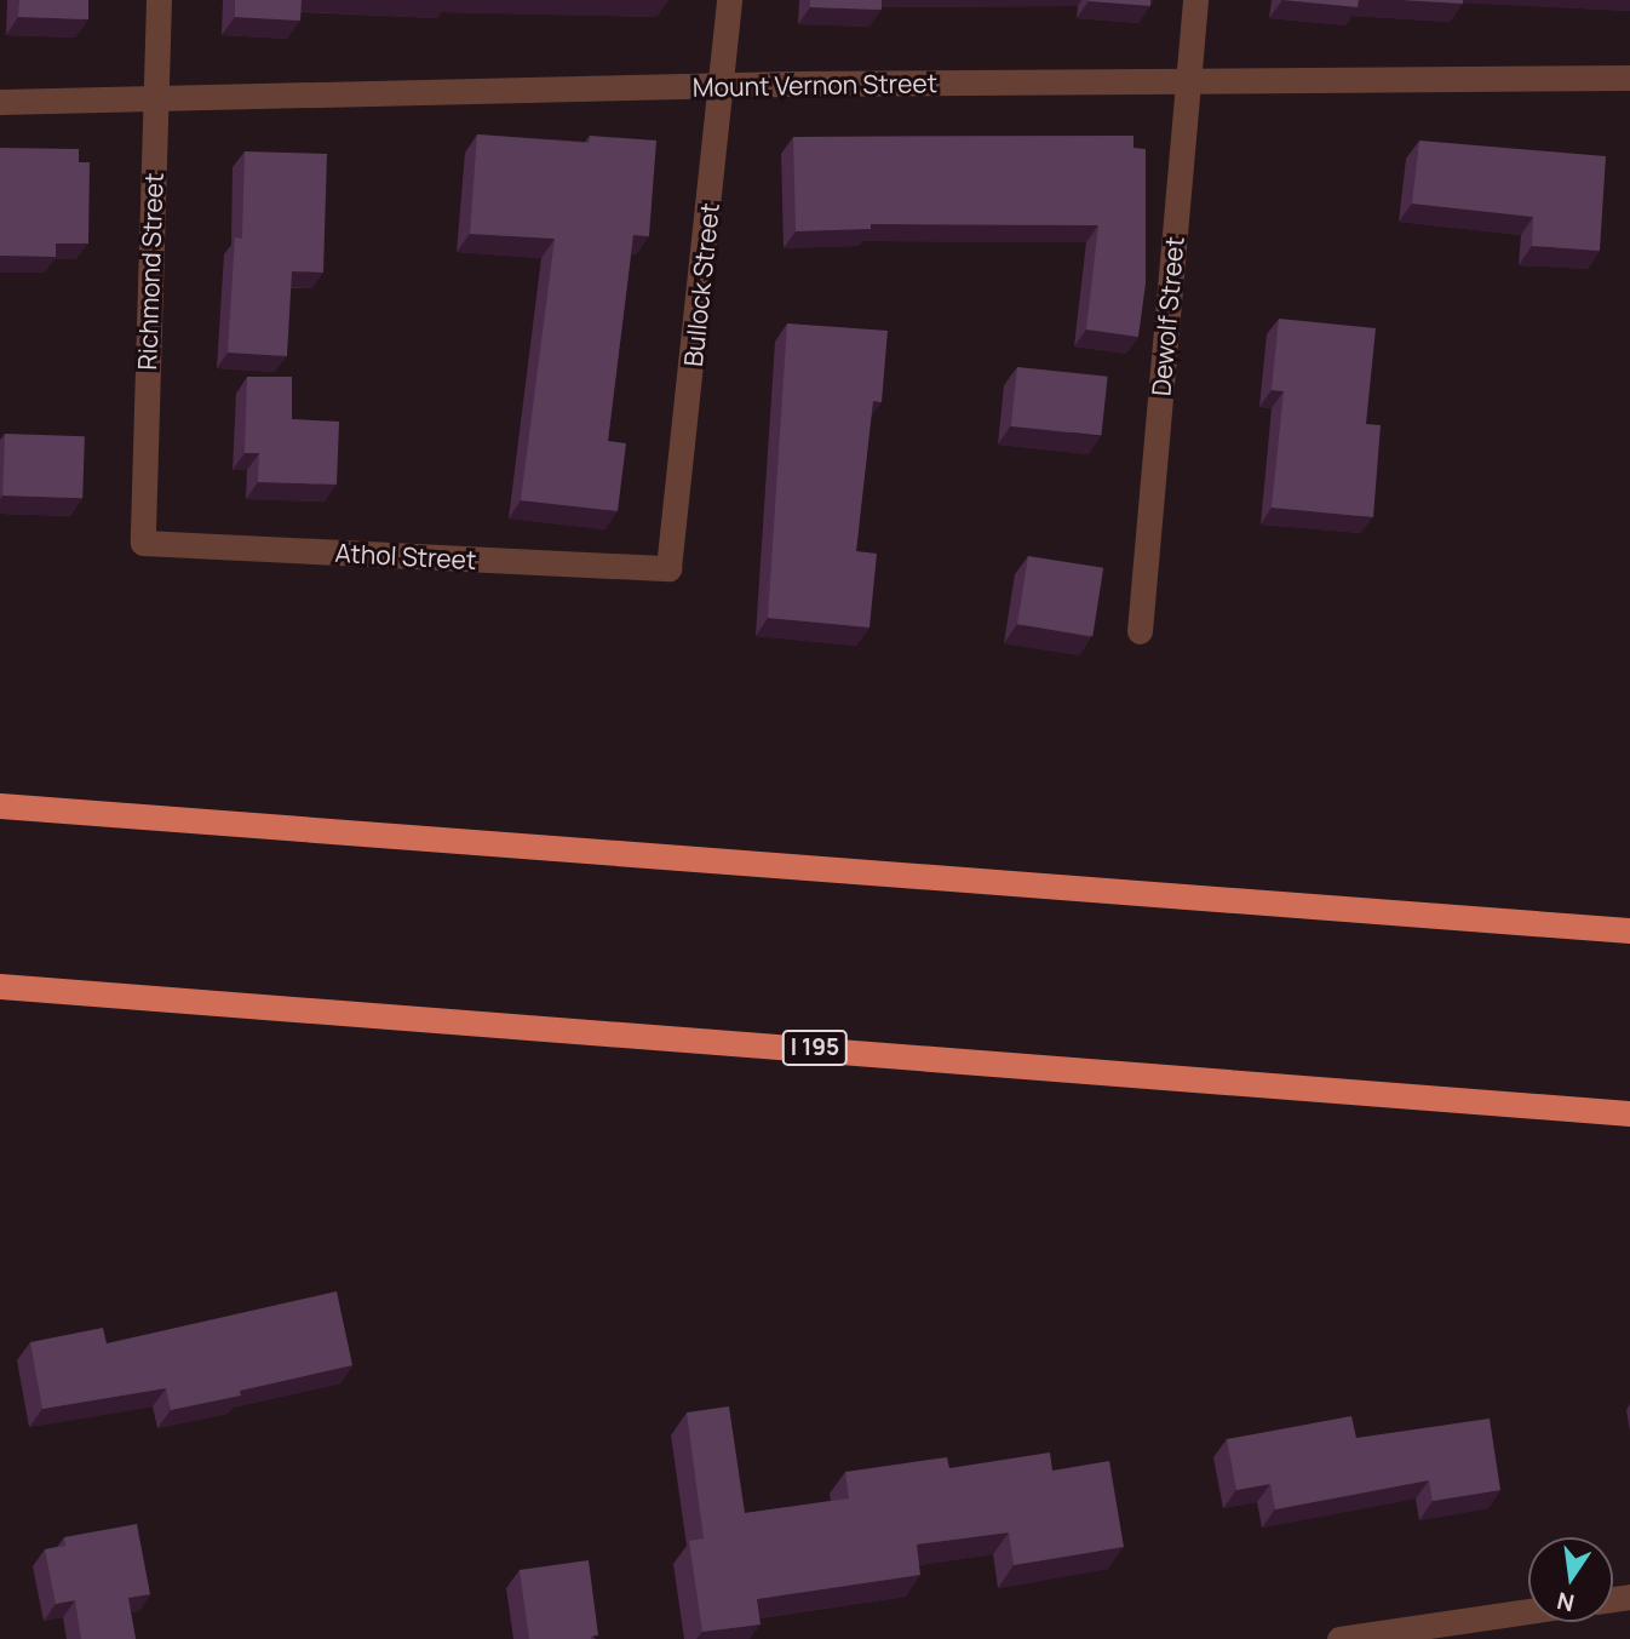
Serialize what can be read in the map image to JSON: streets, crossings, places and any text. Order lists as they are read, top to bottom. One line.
{"streets":{"highway":["I 195"],"street":["Mount Vernon Street","Richmond Street","Bullock Street","Dewolf Street","Athol Street"]},"crossings":[["Mount Vernon Street","Richmond Street"],["Mount Vernon Street","Bullock Street"],["Mount Vernon Street","Dewolf Street"],["Richmond Street","Athol Street"],["Bullock Street","Athol Street"]],"north":"bottom"}
